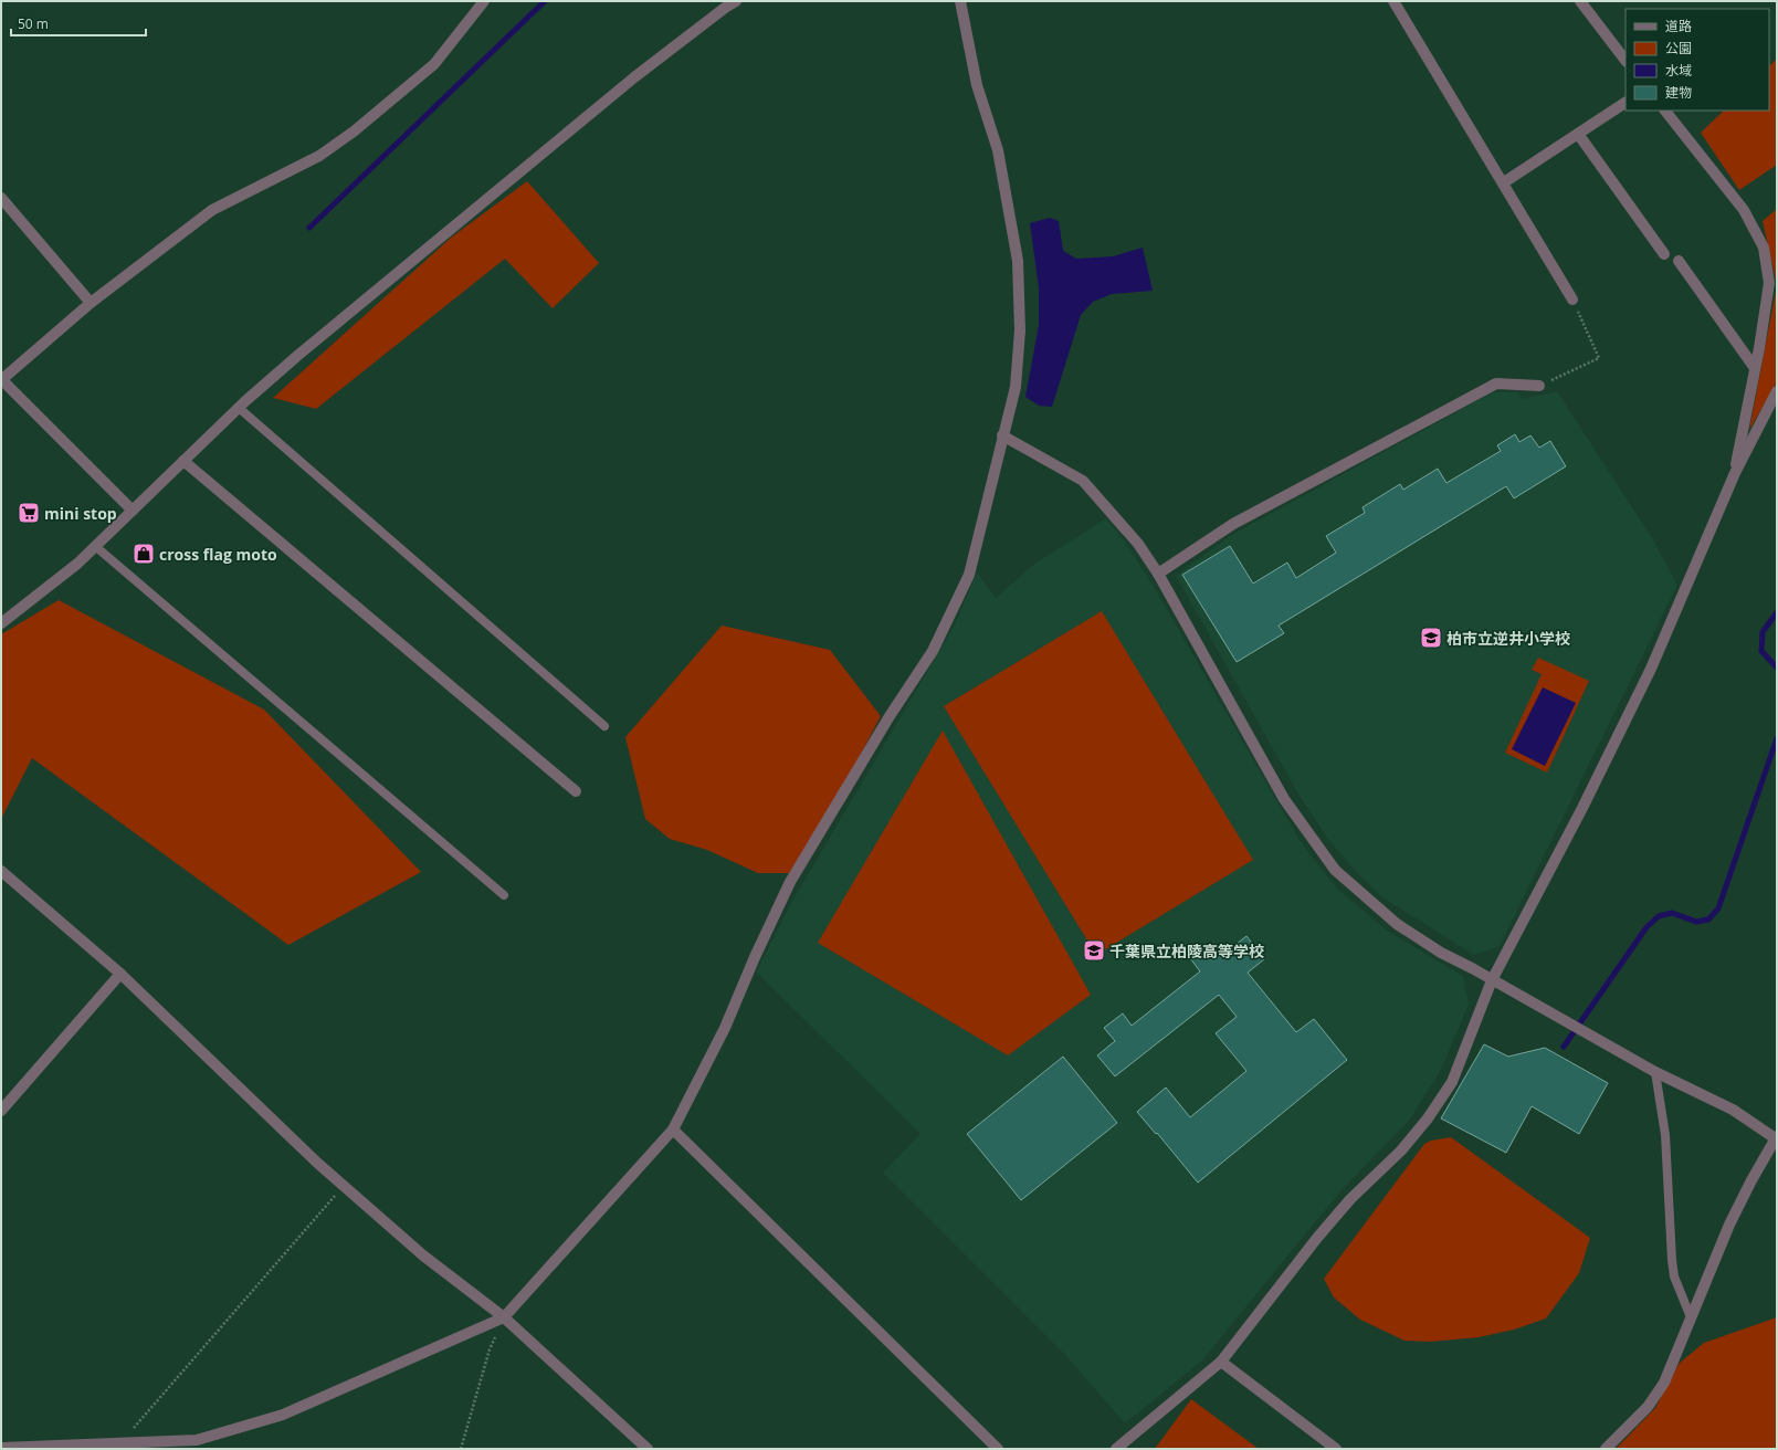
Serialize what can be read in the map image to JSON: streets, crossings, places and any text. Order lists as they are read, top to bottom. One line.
{"places":{"supermarket":["mini stop"],"shop":["cross flag moto"],"school or university":["柏市立逆井小学校","千葉県立柏陵高等学校"]},"legend":["道路","公園","水域","建物"],"scale_bar":"50 m"}
